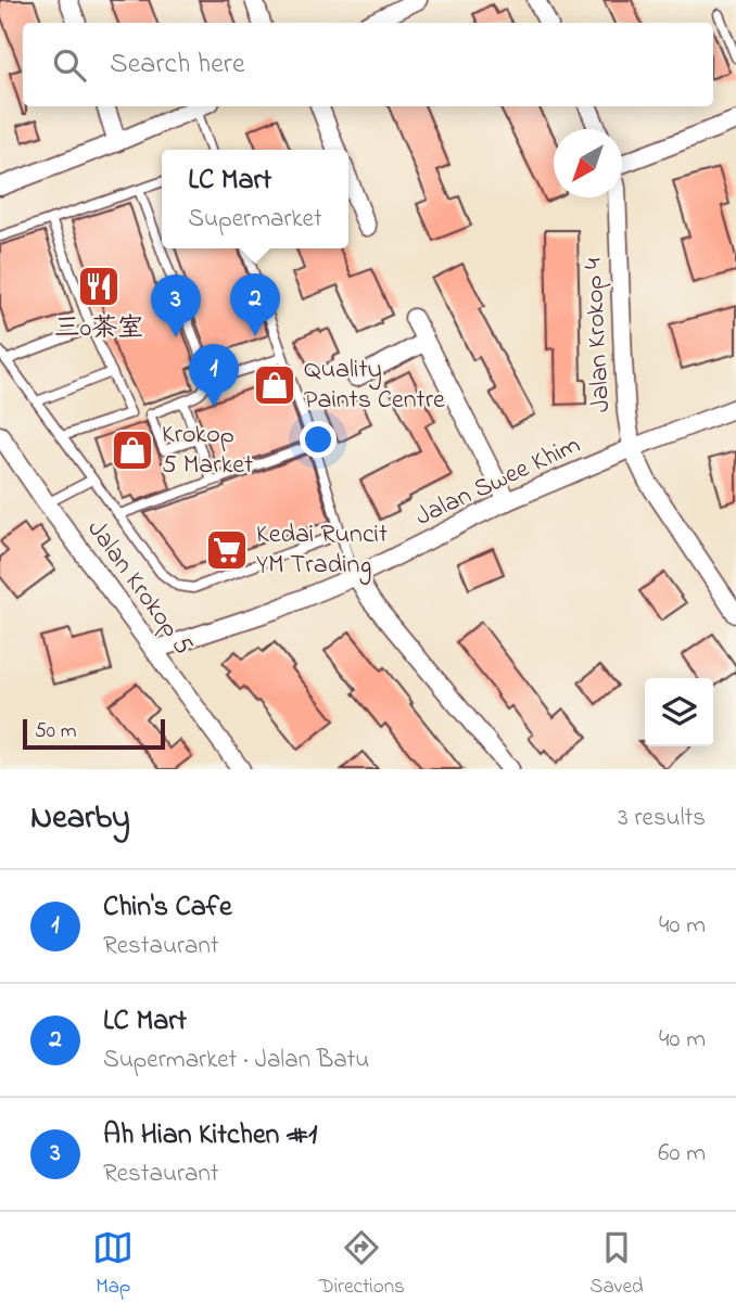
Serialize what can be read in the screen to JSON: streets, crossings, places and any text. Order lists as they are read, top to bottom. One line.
{"streets":{"street":["Jalan Krokop 4","Jalan Swee Khim","Jalan Krokop 5"]},"crossings":[["Jalan Krokop 4","Jalan Swee Khim"],["Jalan Swee Khim","Jalan Krokop 5"]],"places":{"restaurant":["三0茶室"],"shop":["Quality Paints Centre","Krokop 5 Market"],"supermarket":["Kedai Runcit YM Trading"]},"scale_bar":"50 m","north":"bottom left","page":{"search":"Search here","popup":["LC Mart","Supermarket"],"pins":["2","3","1"],"scale":"50 m","heading":["Nearby","3 results"],"list":[{"mark":"1","name":"Chin's Cafe","note":"Restaurant","value":"40 m"},{"mark":"2","name":"LC Mart","note":"Supermarket · Jalan Batu","value":"40 m"},{"mark":"3","name":"Ah Hian Kitchen #1","note":"Restaurant","value":"60 m"}],"nav":["Map","Directions","Saved"]}}
